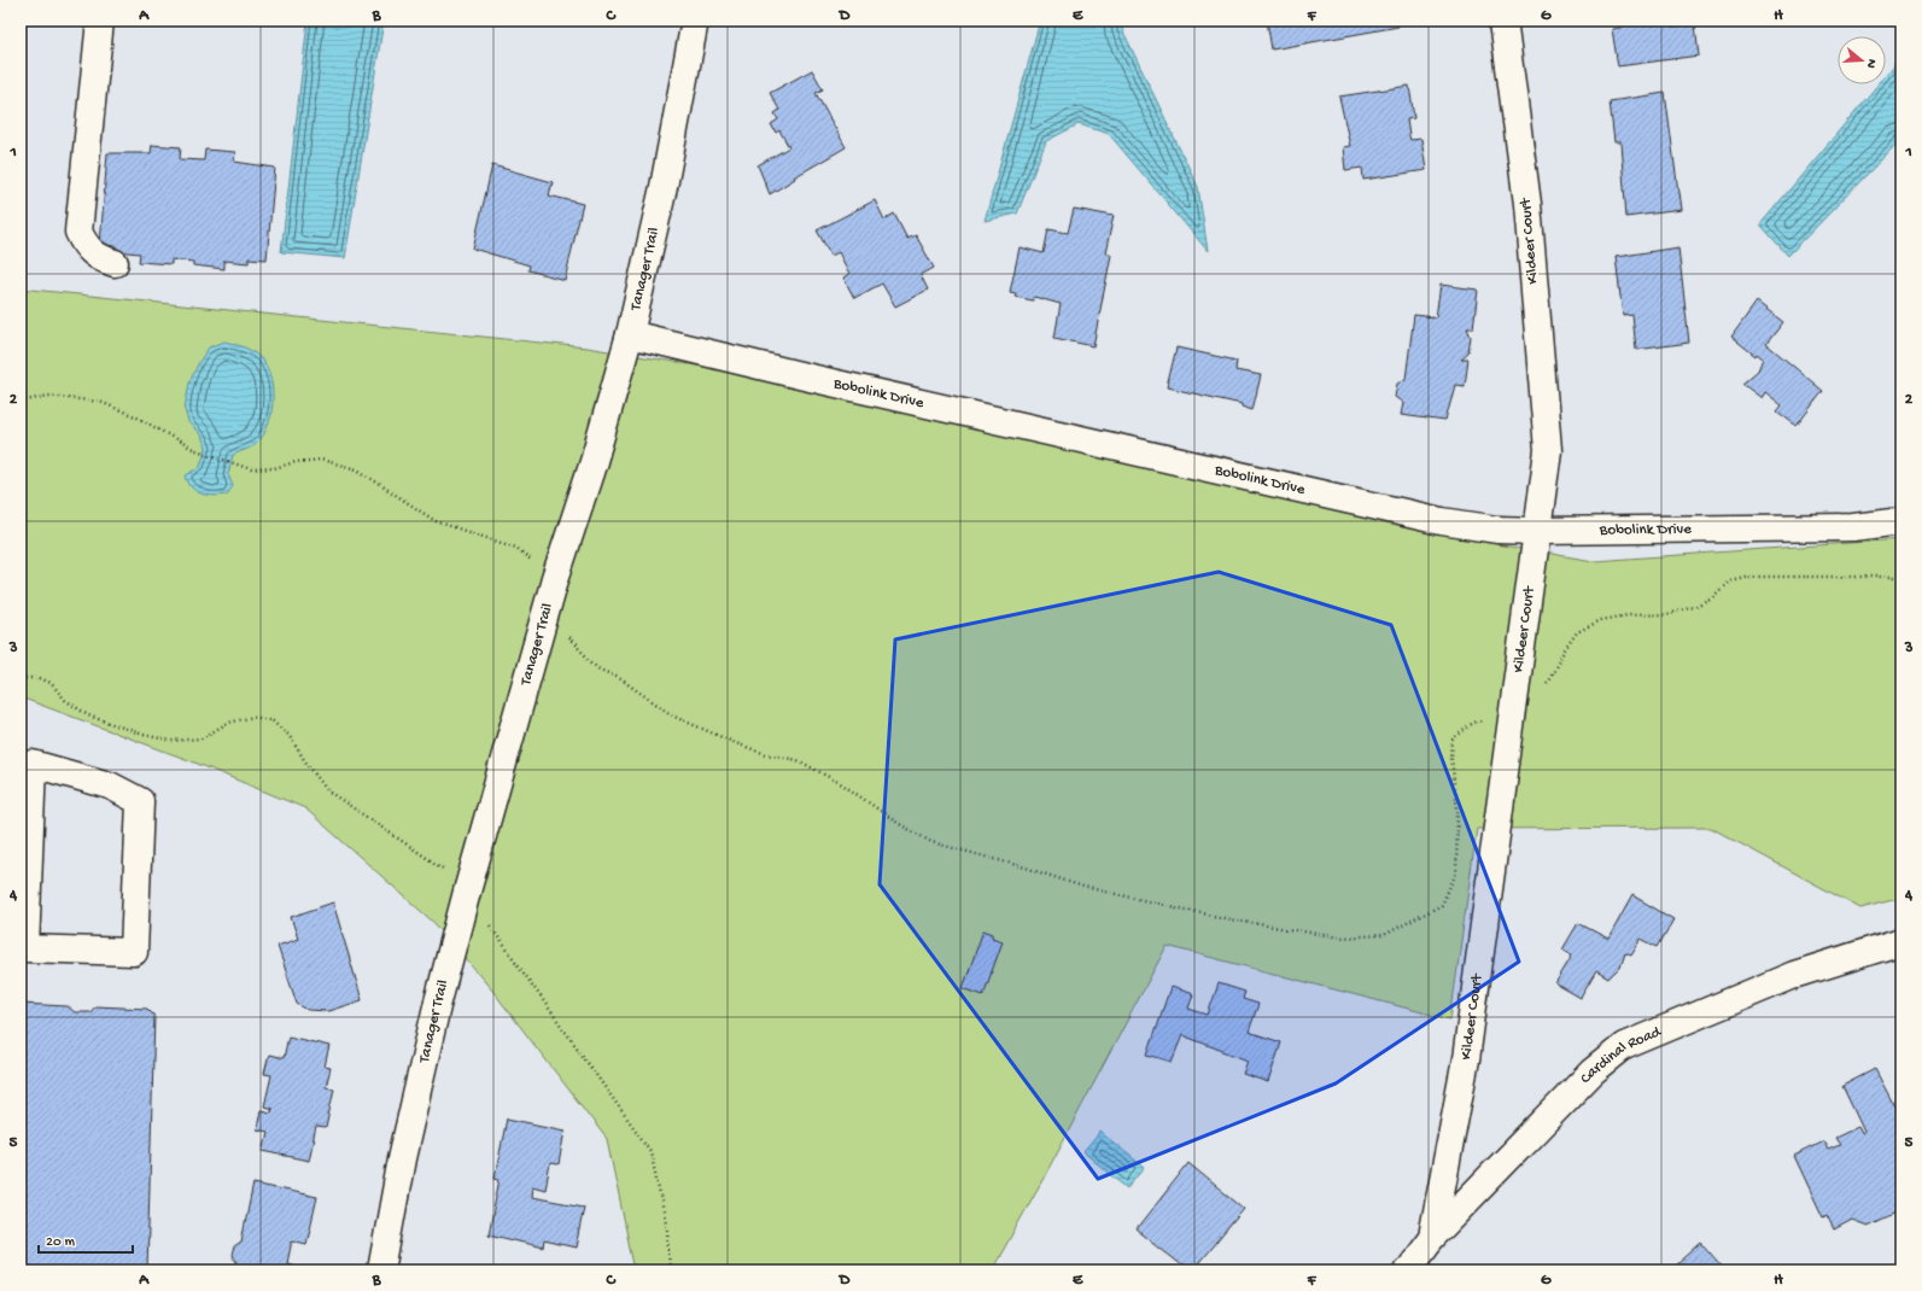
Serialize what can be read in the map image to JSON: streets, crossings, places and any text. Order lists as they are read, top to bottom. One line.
{"streets":{"street":["Kildeer Court","Tanager Trail","Bobolink Drive","Cardinal Road"]},"crossings":[["Kildeer Court","Bobolink Drive"],["Kildeer Court","Cardinal Road"],["Tanager Trail","Bobolink Drive"]],"scale_bar":"20 m","north":"right","grid":{"columns":["A","B","C","D","E","F","G","H"],"rows":["1","2","3","4","5"]}}
